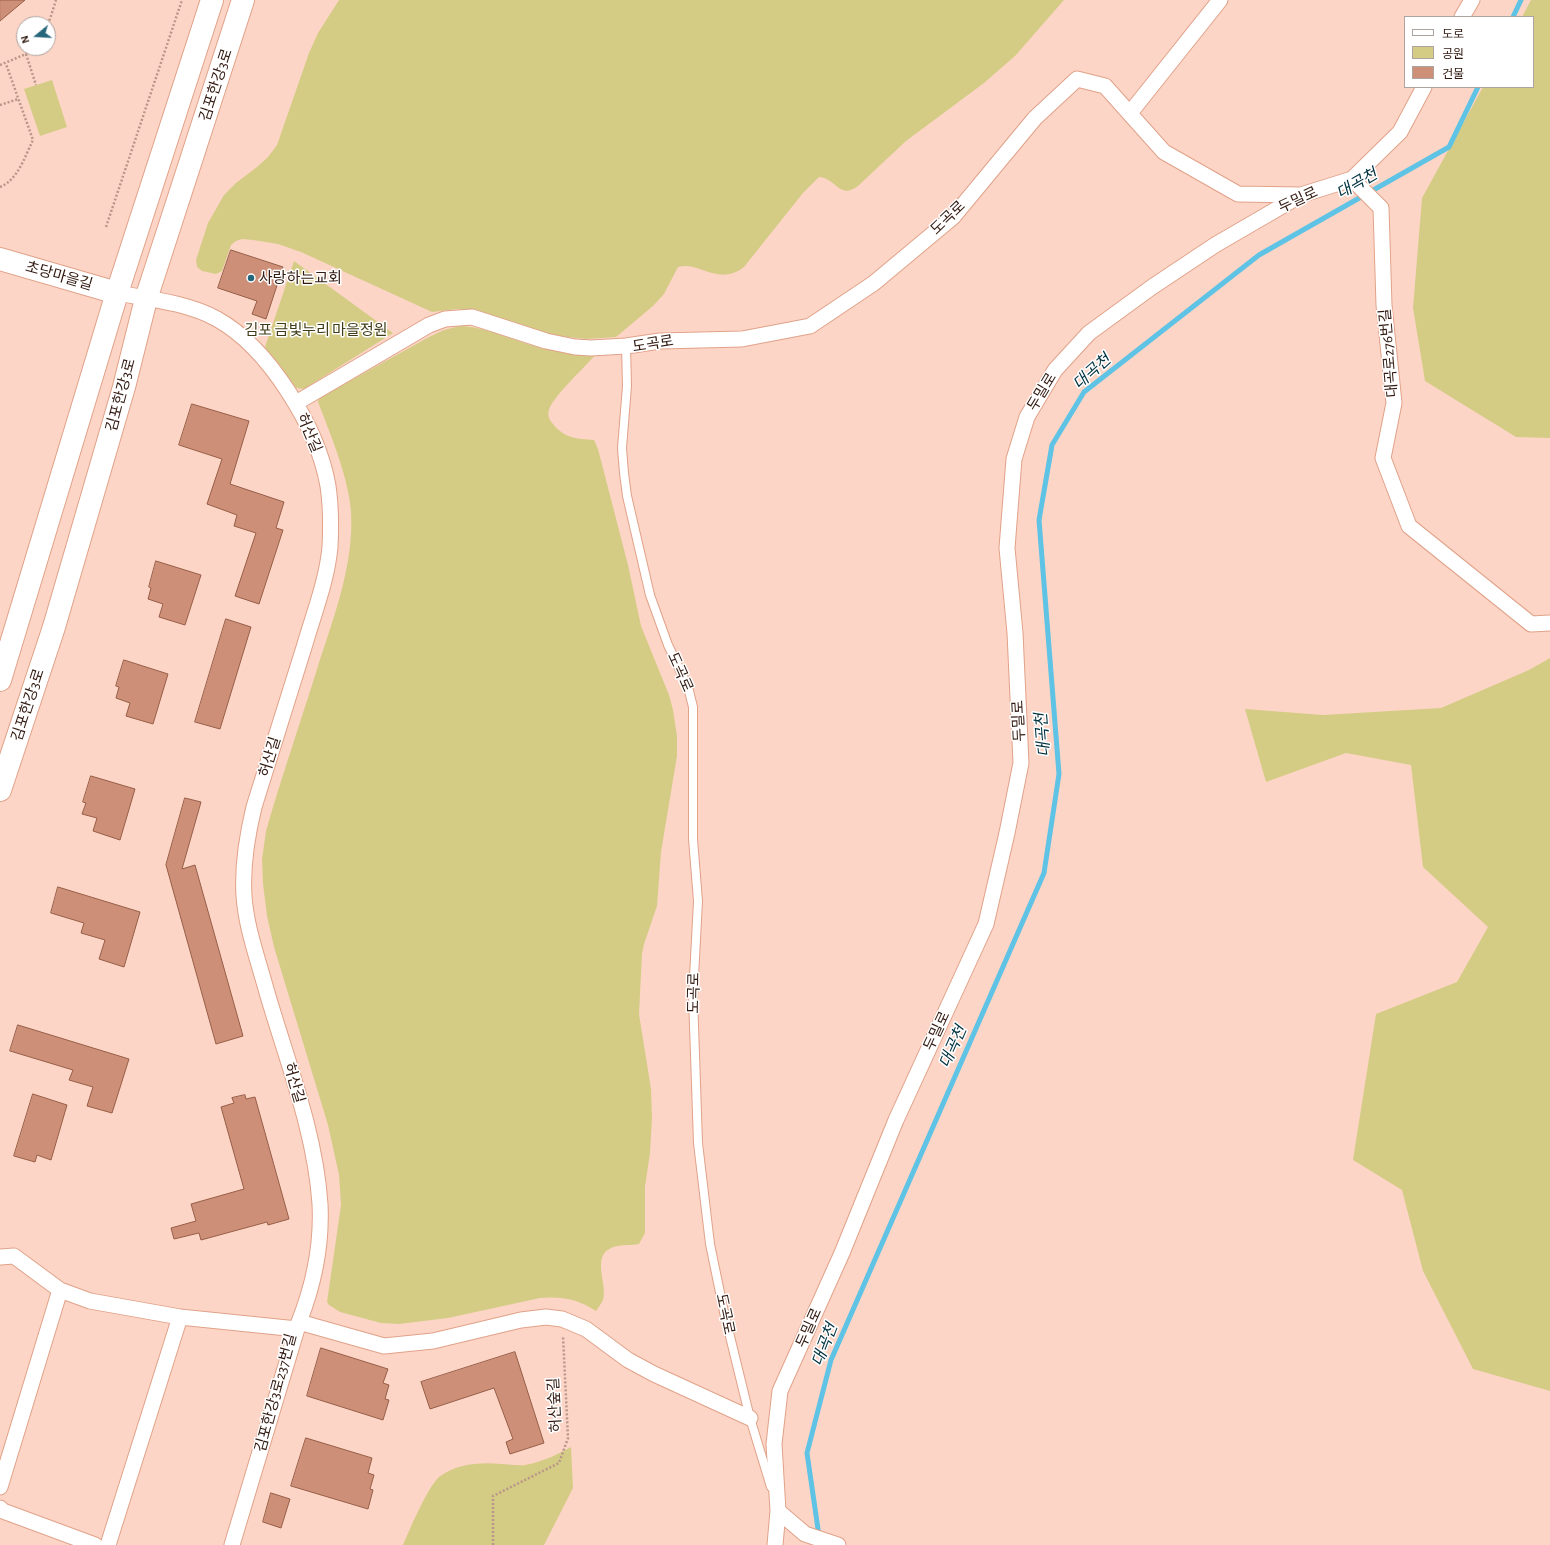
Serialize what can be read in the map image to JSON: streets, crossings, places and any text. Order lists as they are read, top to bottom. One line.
{"streets":{"street":["김포한강3로","두밀로","도곡로","초당마을길","대곡로276번길","허산길","김포한강3로237번길"],"path":["허산숲길"]},"crossings":[["김포한강3로","초당마을길"],["김포한강3로","허산길"],["두밀로","도곡로"],["두밀로","대곡로276번길"],["초당마을길","허산길"],["허산길","김포한강3로237번길"]],"water":["대곡천"],"parks":["김포 금빛누리 마을정원"],"places":["사랑하는교회"],"legend":["도로","공원","건물"],"north":"left"}
